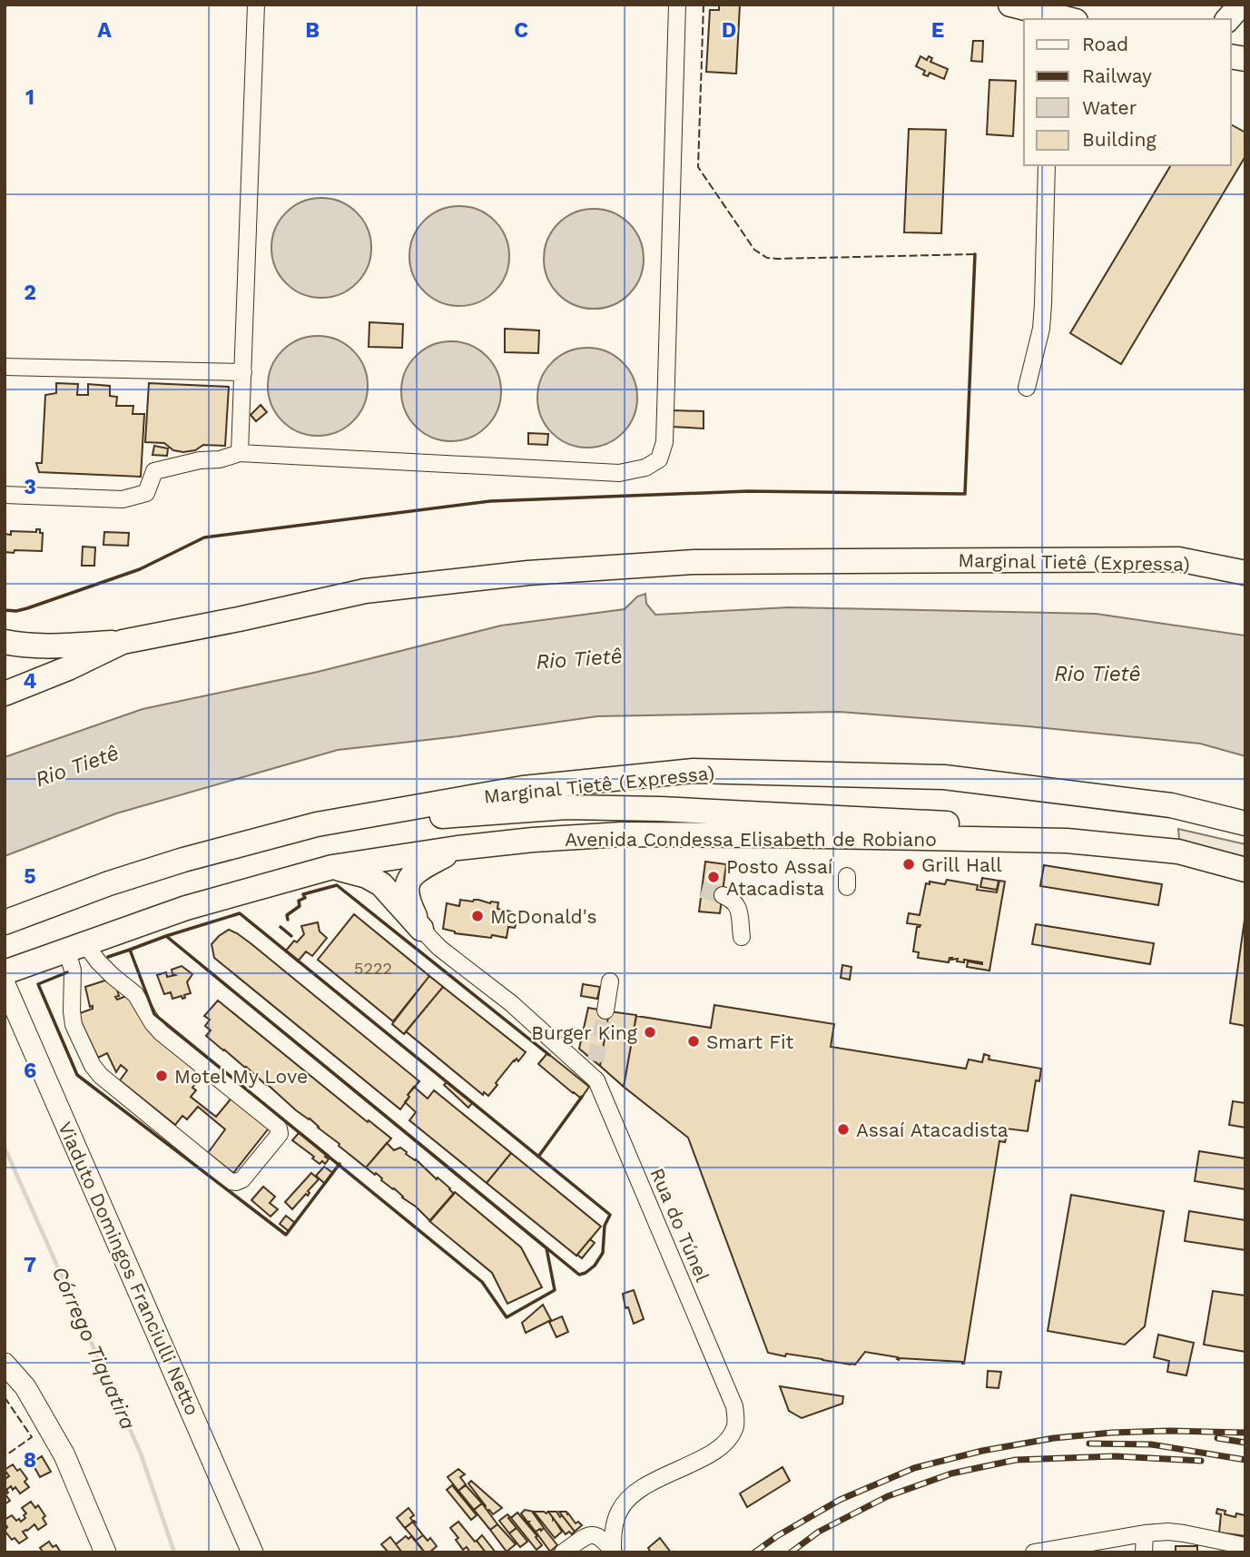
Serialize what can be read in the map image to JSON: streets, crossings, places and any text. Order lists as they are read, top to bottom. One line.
{"streets":{"highway":["Marginal Tietê (Expressa)","Avenida Condessa Elisabeth de Robiano"],"main road":["Viaduto Domingos Franciulli Netto"],"street":["Rua do Túnel"]},"water":["Rio Tietê","Córrego Tiquatira"],"places":["Grill Hall","Posto Assaí Atacadista","McDonald's","Burger King","Smart Fit","Motel My Love","Assaí Atacadista"],"house_numbers":["5222"],"legend":["Road","Railway","Water","Building"],"grid":{"columns":["A","B","C","D","E"],"rows":["1","2","3","4","5","6","7","8"]}}
